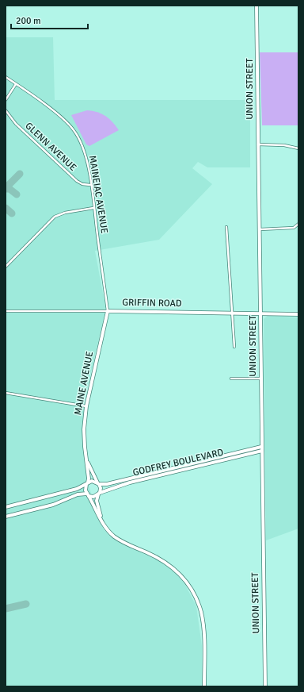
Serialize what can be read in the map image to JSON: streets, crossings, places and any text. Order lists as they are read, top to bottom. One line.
{"streets":{"street":["UNION STREET","GLENN AVENUE","MAINEIAC AVENUE","GRIFFIN ROAD","MAINE AVENUE","GODFREY BOULEVARD"]},"crossings":[["UNION STREET","GRIFFIN ROAD"],["UNION STREET","GODFREY BOULEVARD"],["GLENN AVENUE","MAINEIAC AVENUE"],["MAINEIAC AVENUE","GRIFFIN ROAD"],["MAINEIAC AVENUE","MAINE AVENUE"],["GRIFFIN ROAD","MAINE AVENUE"],["MAINE AVENUE","GODFREY BOULEVARD"]],"scale_bar":"200 m"}
